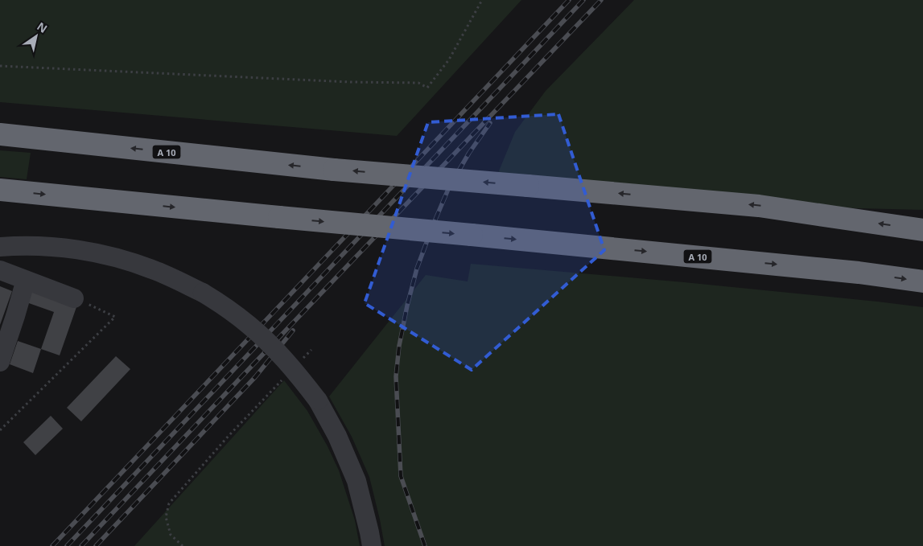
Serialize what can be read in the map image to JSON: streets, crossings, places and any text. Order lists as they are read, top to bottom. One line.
{"streets":{"highway":["A 10"]},"north":"top right"}
